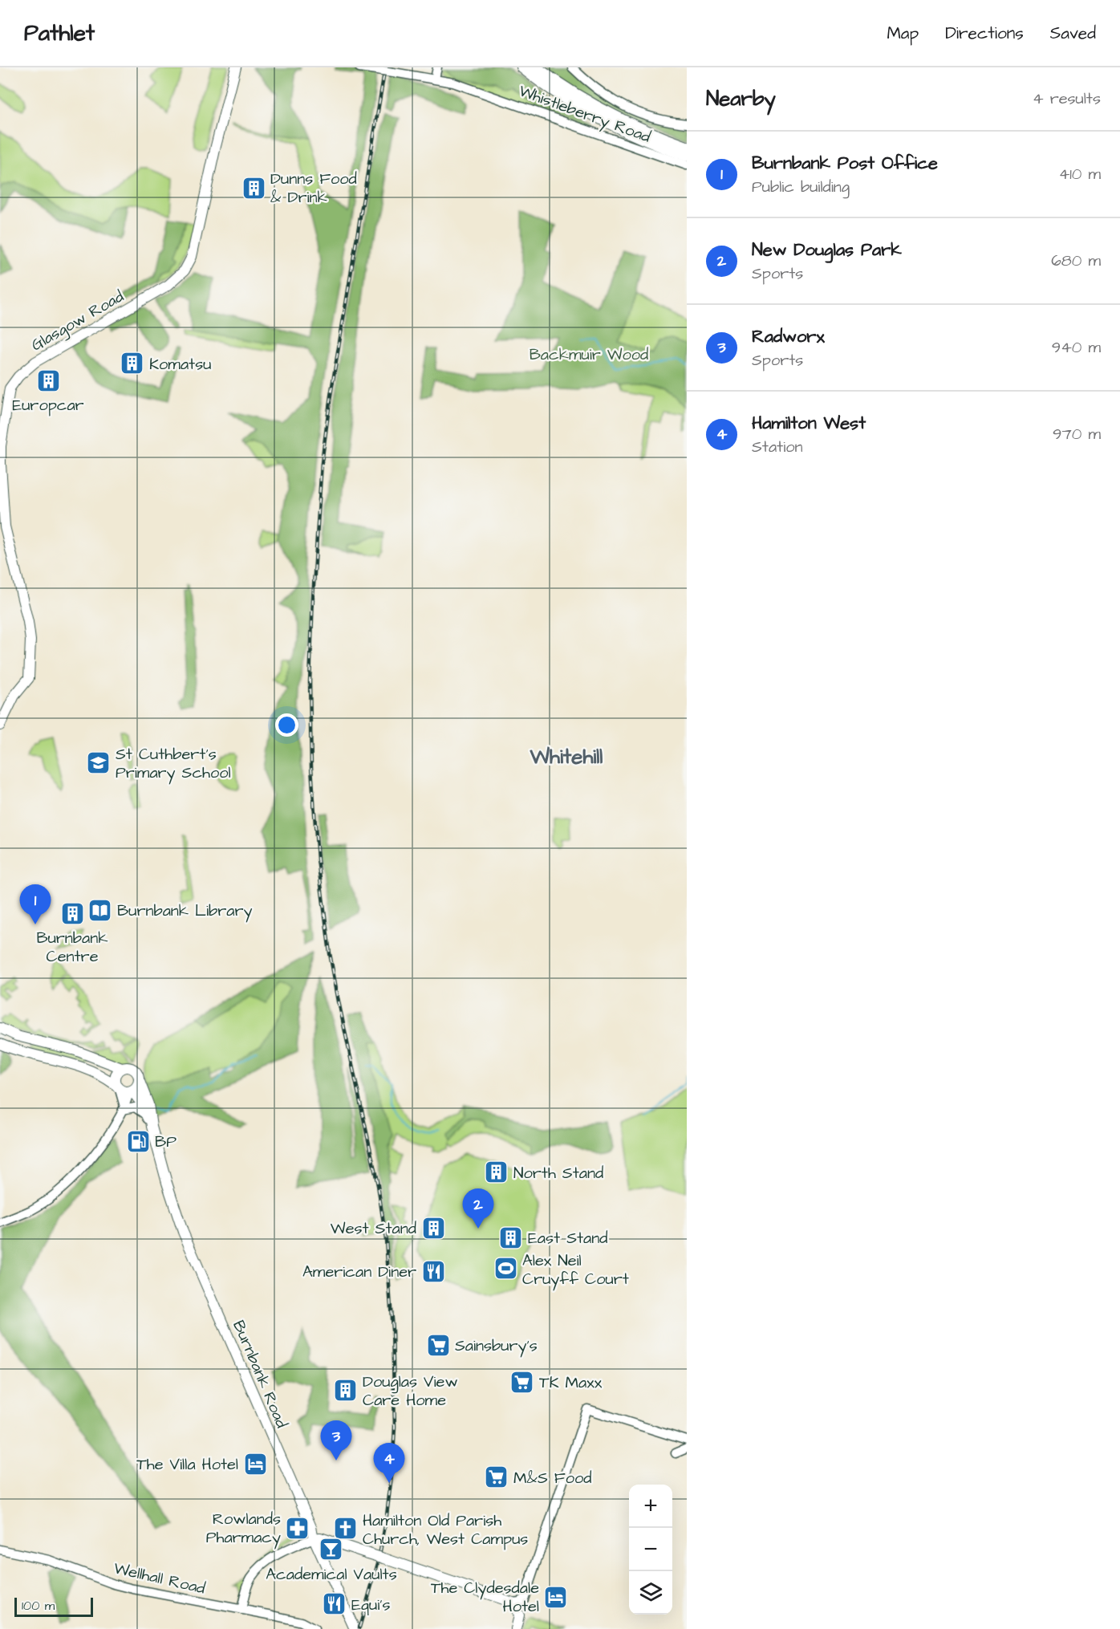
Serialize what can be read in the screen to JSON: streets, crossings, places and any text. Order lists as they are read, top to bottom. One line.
{"streets":{"main road":["Glasgow Road","Burnbank Road"],"street":["Whistleberry Road","Wellhall Road"]},"districts":["Whitehill"],"parks":["Backmuir Wood"],"places":{"building":["Dunns Food & Drink","Komatsu","Europcar","Burnbank Centre","North Stand","West Stand","East Stand","Douglas View Care Home"],"school or university":["St Cuthbert's Primary School"],"library":["Burnbank Library"],"fuel station":["BP"],"sports":["Alex Neil Cruyff Court"],"restaurant":["American Diner","Equi's"],"supermarket":["Sainsbury's","TK Maxx","M&S Food"],"hotel":["The Villa Hotel","The Clydesdale Hotel"],"pharmacy":["Rowlands Pharmacy"],"church":["Hamilton Old Parish Church, West Campus"],"bar":["Academical Vaults"]},"scale_bar":"100 m","page":{"header":"Pathlet","nav":["Map","Directions","Saved"],"heading":["Nearby","4 results"],"list":[{"mark":"1","name":"Burnbank Post Office","note":"Public building","value":"410 m"},{"mark":"2","name":"New Douglas Park","note":"Sports","value":"680 m"},{"mark":"3","name":"Radworx","note":"Sports","value":"940 m"},{"mark":"4","name":"Hamilton West","note":"Station","value":"970 m"}],"pins":["1","2","3","4"],"map_buttons":["+","−"],"scale":"100 m"}}
